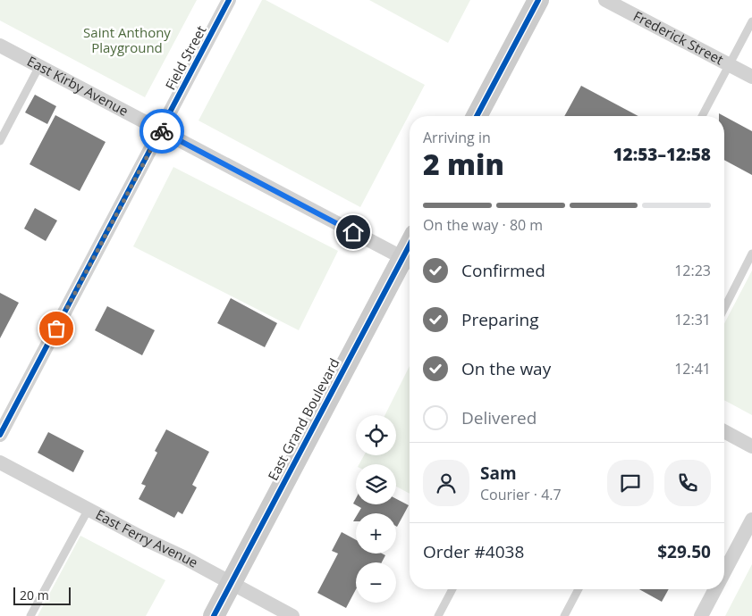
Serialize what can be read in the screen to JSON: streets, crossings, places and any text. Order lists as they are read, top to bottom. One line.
{"streets":{"main road":["East Grand Boulevard"],"street":["Frederick Street","Field Street","East Kirby Avenue","East Ferry Avenue"]},"crossings":[["Field Street","East Kirby Avenue"],["East Kirby Avenue","East Grand Boulevard"],["East Grand Boulevard","East Ferry Avenue"]],"parks":["Saint Anthony Playground"],"scale_bar":"20 m","page":{"heading":["2 min","Arriving in","12:53–12:58"],"panel":["Sam","Courier · 4.7","Order #4038","$29.50"],"bar":"On the way · 80 m","list":[["Confirmed","12:23"],["Preparing","12:31"],["On the way","12:41"],"Delivered"],"map_buttons":["+","−"],"scale":"20 m"}}
